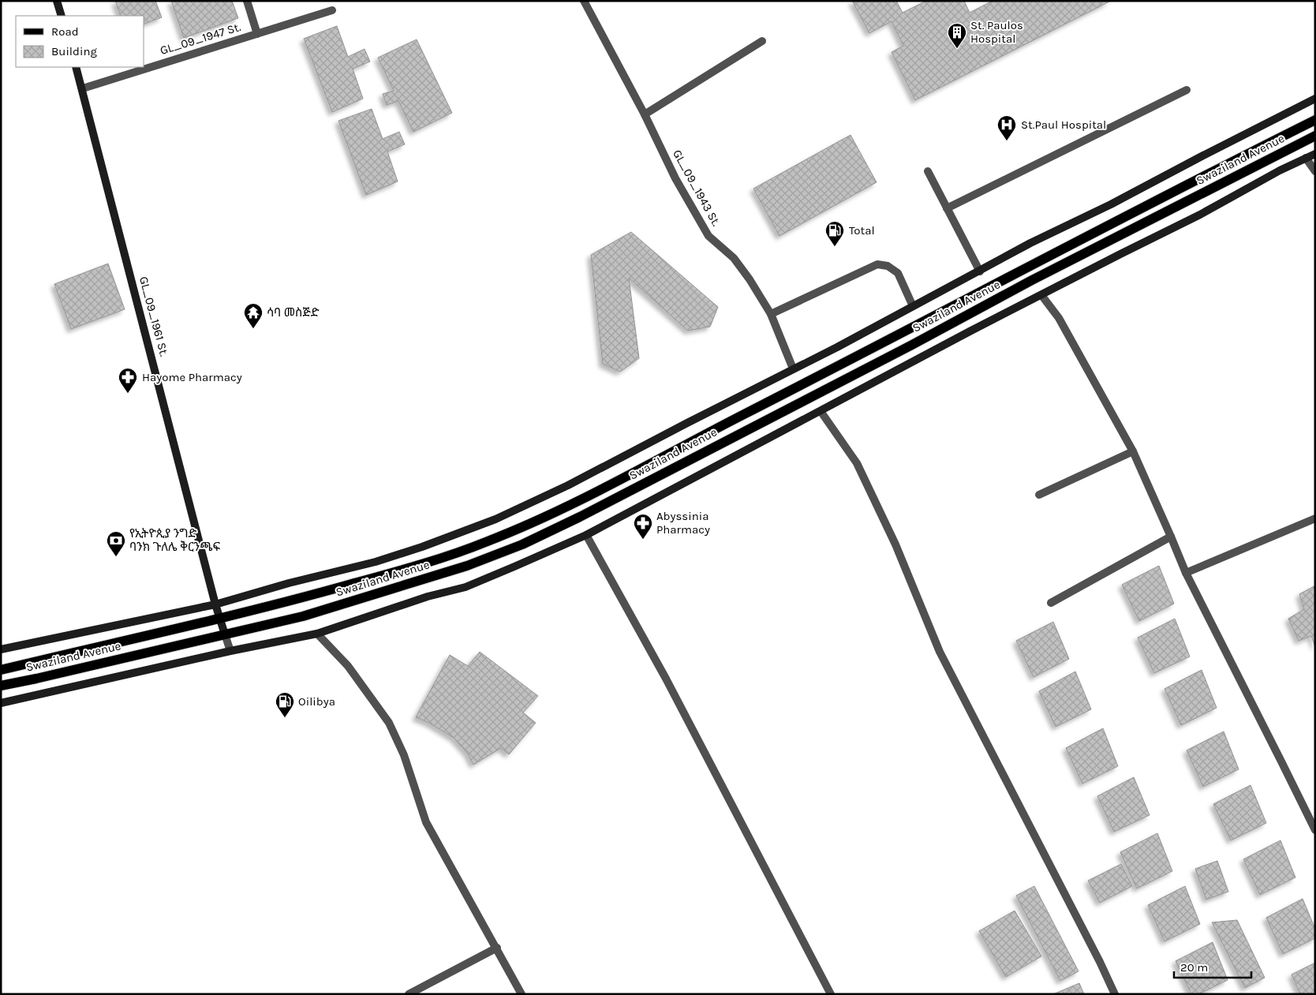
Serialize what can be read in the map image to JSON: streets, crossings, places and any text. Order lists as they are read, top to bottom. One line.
{"streets":{"main road":["Swaziland Avenue","GL_09_1961 St."],"street":["GL_09_1947 St.","GL_09_1943 St."]},"crossings":[["GL_09_1947 St.","GL_09_1961 St."],["Swaziland Avenue","GL_09_1961 St."]],"places":{"building":["St. Paulos Hospital"],"hospital":["St.Paul Hospital"],"fuel station":["Total","Oilibya"],"temple":["ሳባ መስጅድ"],"pharmacy":["Hayome Pharmacy","Abyssinia Pharmacy"],"bank":["የኢትዮጲያ ንግድ ባንክ ጉለሌ ቅርንጫፍ"]},"legend":["Road","Building"],"scale_bar":"20 m"}
